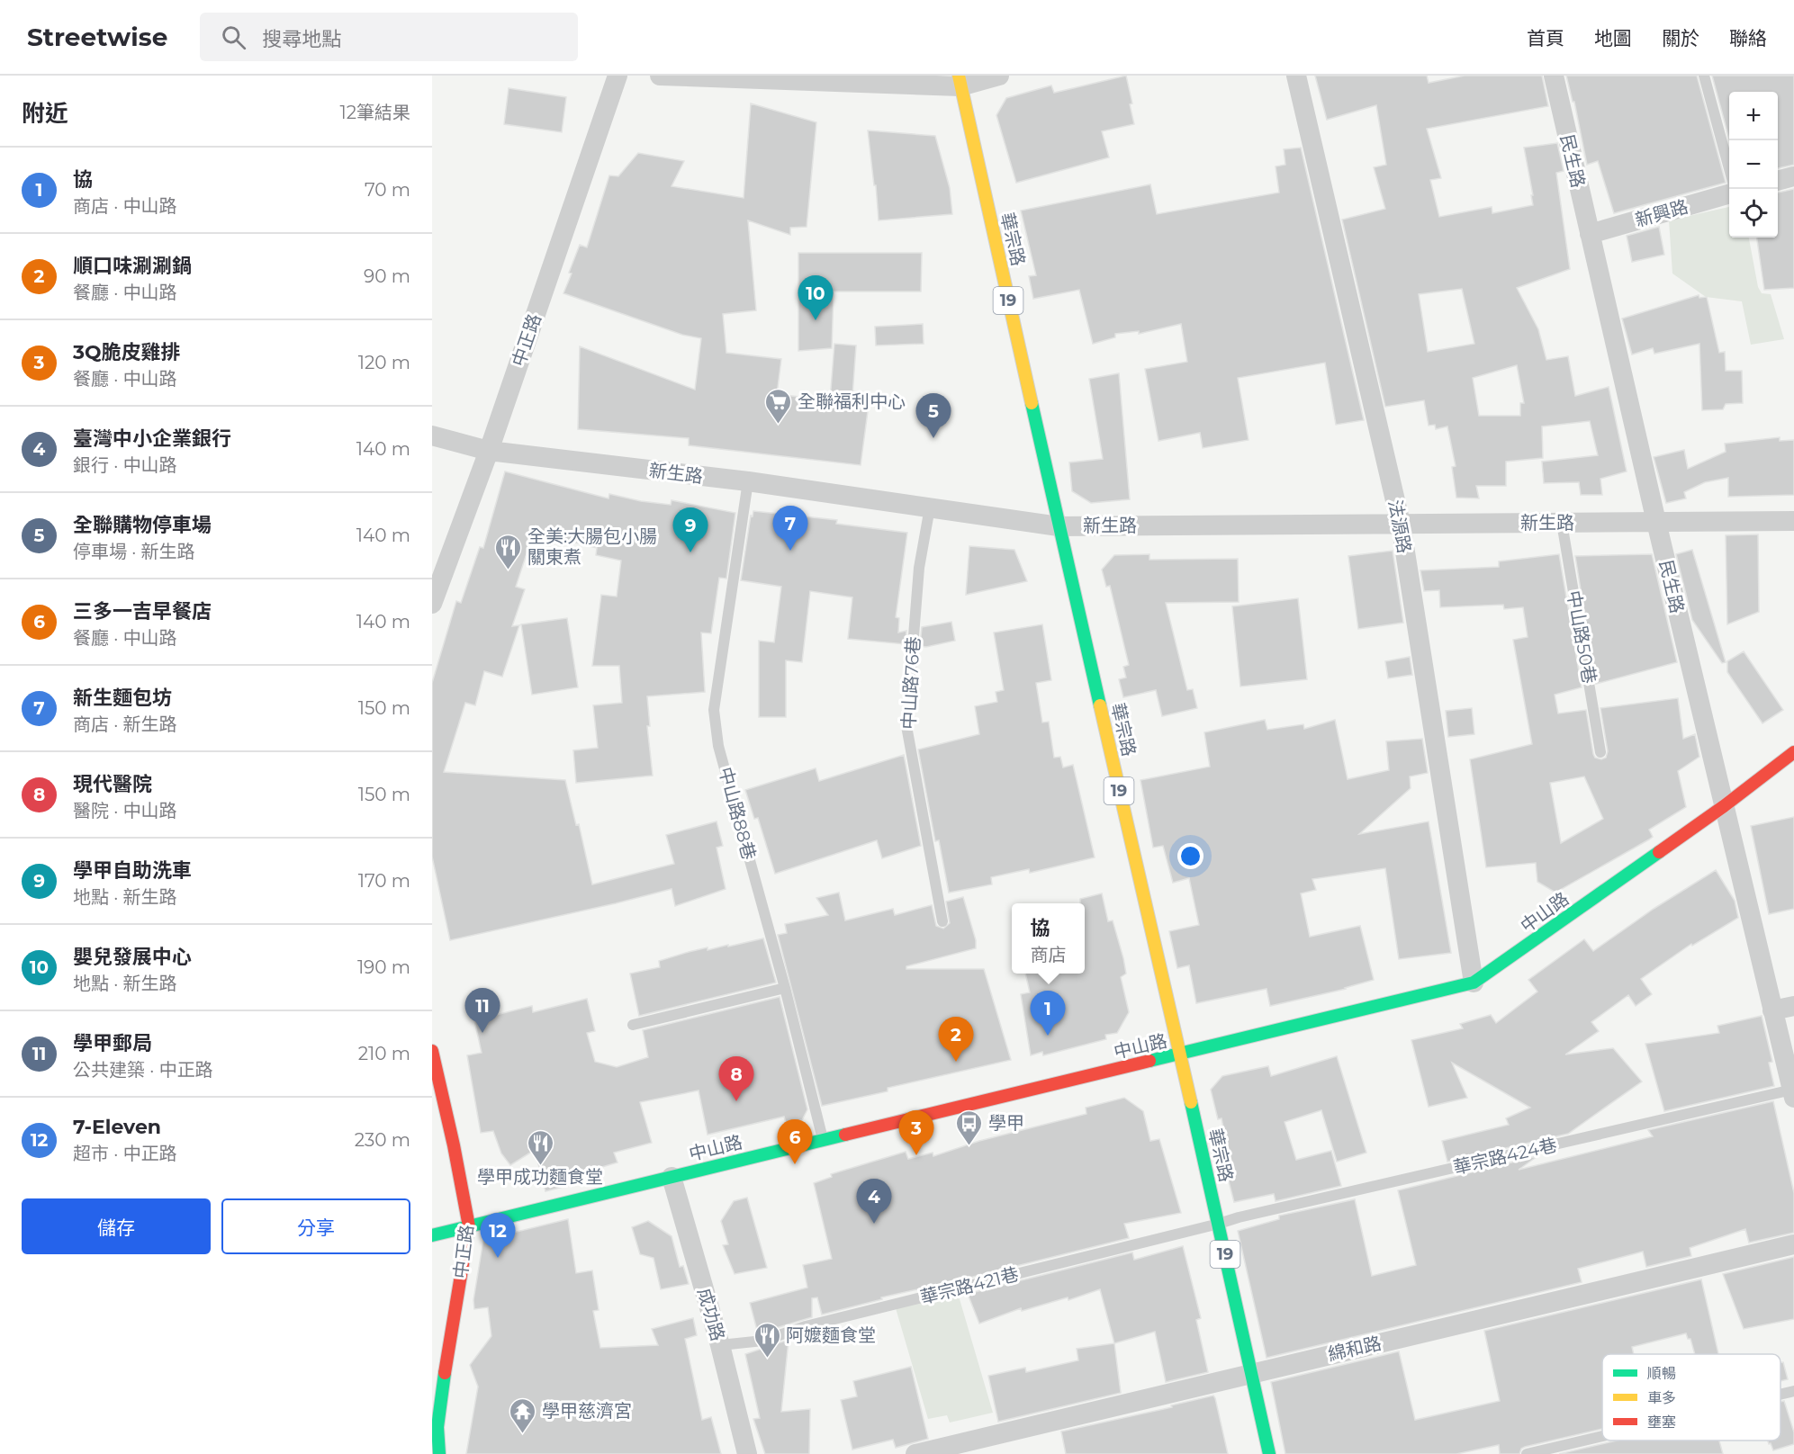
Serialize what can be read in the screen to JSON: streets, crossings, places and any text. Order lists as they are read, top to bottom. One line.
{"streets":{"main road":["華宗路","19","中正路","中山路"],"street":["民生路","新興路","新生路","法源路","成功路","綿和路"],"lane":["中山路50巷","中山路76巷","中山路88巷","華宗路424巷","華宗路421巷"]},"crossings":[["民生路","新興路"],["民生路","新生路"],["民生路","中山路"],["民生路","華宗路424巷"],["華宗路","新生路"],["華宗路","中山路"],["華宗路","華宗路424巷"],["華宗路","華宗路421巷"],["華宗路","綿和路"],["中正路","新生路"],["中正路","中山路"],["新生路","法源路"],["新生路","中山路50巷"],["新生路","中山路76巷"],["新生路","中山路88巷"],["法源路","中山路"],["中山路88巷","中山路"],["中山路","成功路"],["華宗路424巷","華宗路421巷"],["華宗路421巷","成功路"]],"places":{"supermarket":["全聯福利中心"],"restaurant":["全美:大腸包小腸 關東煮","學甲成功麵食堂","阿嬤麵食堂"],"bus stop":["學甲"],"temple":["學甲慈濟宮"]},"legend":["順暢","車多","壅塞"],"page":{"header":"Streetwise","search":"搜尋地點","nav":["首頁","地圖","關於","聯絡"],"heading":["附近","12筆結果"],"map_buttons":["+","−"],"list":[{"mark":"1","name":"協","note":"商店 · 中山路","value":"70 m"},{"mark":"2","name":"順口味涮涮鍋","note":"餐廳 · 中山路","value":"90 m"},{"mark":"3","name":"3Q脆皮雞排","note":"餐廳 · 中山路","value":"120 m"},{"mark":"4","name":"臺灣中小企業銀行","note":"銀行 · 中山路","value":"140 m"},{"mark":"5","name":"全聯購物停車場","note":"停車場 · 新生路","value":"140 m"},{"mark":"6","name":"三多一吉早餐店","note":"餐廳 · 中山路","value":"140 m"},{"mark":"7","name":"新生麵包坊","note":"商店 · 新生路","value":"150 m"},{"mark":"8","name":"現代醫院","note":"醫院 · 中山路","value":"150 m"},{"mark":"9","name":"學甲自助洗車","note":"地點 · 新生路","value":"170 m"},{"mark":"10","name":"嬰兒發展中心","note":"地點 · 新生路","value":"190 m"},{"mark":"11","name":"學甲郵局","note":"公共建築 · 中正路","value":"210 m"},{"mark":"12","name":"7-Eleven","note":"超市 · 中正路","value":"230 m"}],"pins":["10","5","7","9","11","1","2","8","3","6","4","12"],"popup":["協","商店"],"buttons":["儲存","分享"]}}
